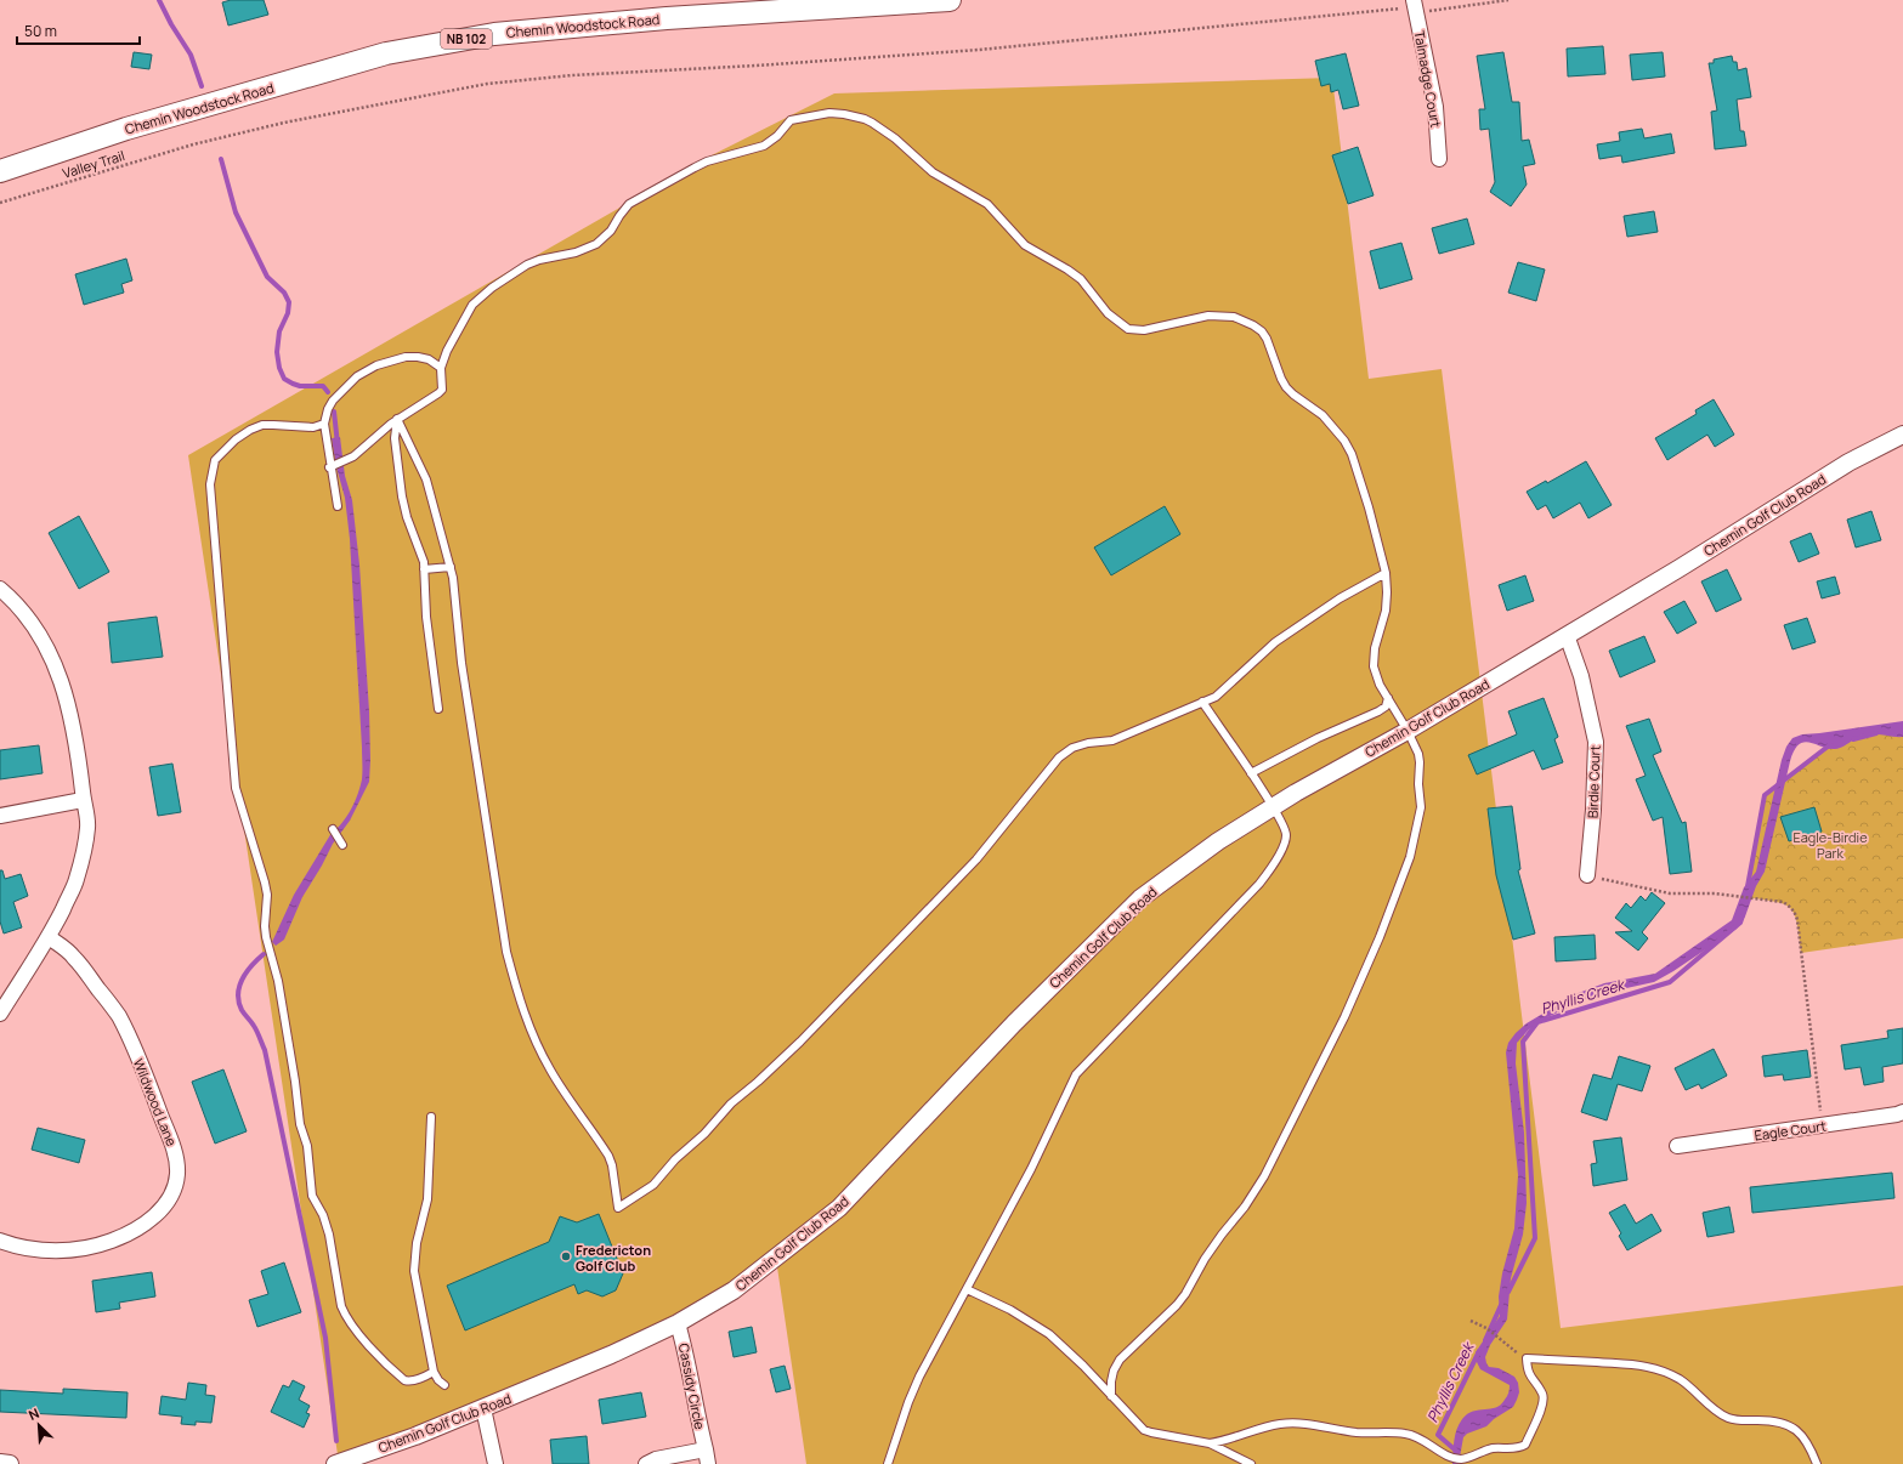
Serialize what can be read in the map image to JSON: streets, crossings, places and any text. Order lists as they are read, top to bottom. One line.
{"streets":{"main road":["Chemin Woodstock Road","NB 102"],"street":["Talmadge Court","Chemin Golf Club Road","Birdie Court","Wildwood Lane","Eagle Court","Cassidy Circle"],"path":["Valley Trail"]},"crossings":[["Talmadge Court","Valley Trail"],["Chemin Golf Club Road","Birdie Court"],["Chemin Golf Club Road","Cassidy Circle"]],"water":["Phyllis Creek"],"parks":["Eagle-Birdie Park"],"places":["Fredericton Golf Club"],"scale_bar":"50 m","north":"top left"}
